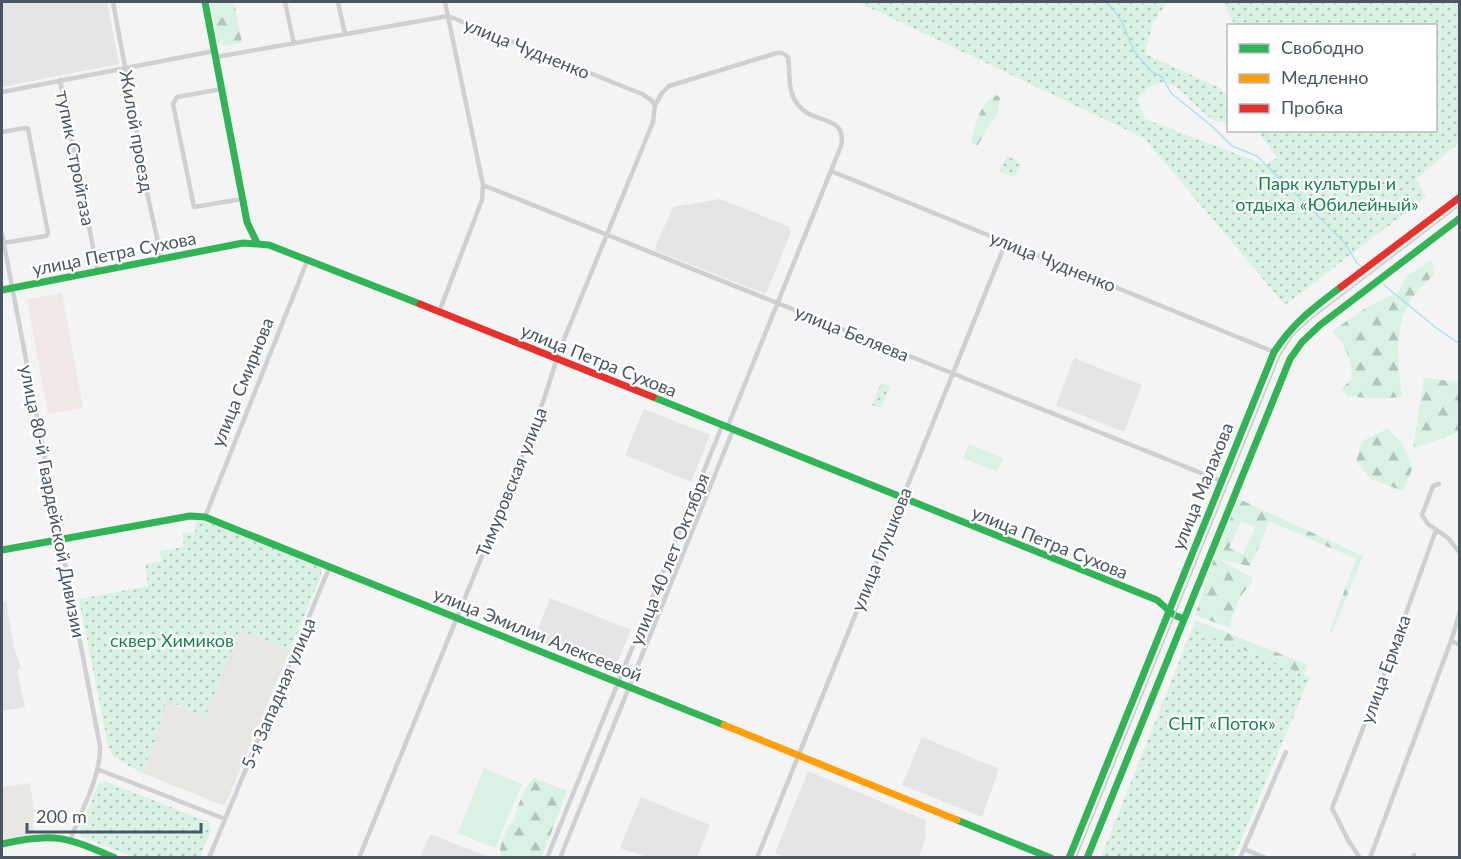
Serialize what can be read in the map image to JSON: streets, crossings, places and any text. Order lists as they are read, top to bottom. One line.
{"streets":{"street":["улица Чудненко","Жилой проезд","тупик Стройгаза","улица Петра Сухова","улица Беляева","улица Смирнова","Тимуровская улица","улица Малахова","улица 80-й Гвардейской Дивизии","улица Глушкова","улица 40 лет Октября","улица Эмилии Алексеевой","улица Ермака","5-я Западная улица"]},"crossings":[["улица Чудненко","Жилой проезд"],["улица Чудненко","тупик Стройгаза"],["улица Чудненко","Тимуровская улица"],["улица Чудненко","улица Малахова"],["улица Чудненко","улица Глушкова"],["улица Чудненко","улица 40 лет Октября"],["Жилой проезд","улица Петра Сухова"],["тупик Стройгаза","улица Петра Сухова"],["улица Петра Сухова","улица Смирнова"],["улица Петра Сухова","Тимуровская улица"],["улица Петра Сухова","улица Малахова"],["улица Петра Сухова","улица 80-й Гвардейской Дивизии"],["улица Петра Сухова","улица Глушкова"],["улица Петра Сухова","улица 40 лет Октября"],["улица Беляева","Тимуровская улица"],["улица Беляева","улица Малахова"],["улица Беляева","улица Глушкова"],["улица Беляева","улица 40 лет Октября"],["улица Смирнова","улица Эмилии Алексеевой"],["Тимуровская улица","улица 40 лет Октября"],["Тимуровская улица","улица Эмилии Алексеевой"],["улица 80-й Гвардейской Дивизии","улица Эмилии Алексеевой"],["улица Глушкова","улица Эмилии Алексеевой"],["улица 40 лет Октября","улица Эмилии Алексеевой"],["улица Эмилии Алексеевой","5-я Западная улица"]],"parks":["Парк культуры и отдыха «Юбилейный»","сквер Химиков","СНТ «Поток»"],"legend":["Свободно","Медленно","Пробка"],"scale_bar":"200 m"}
